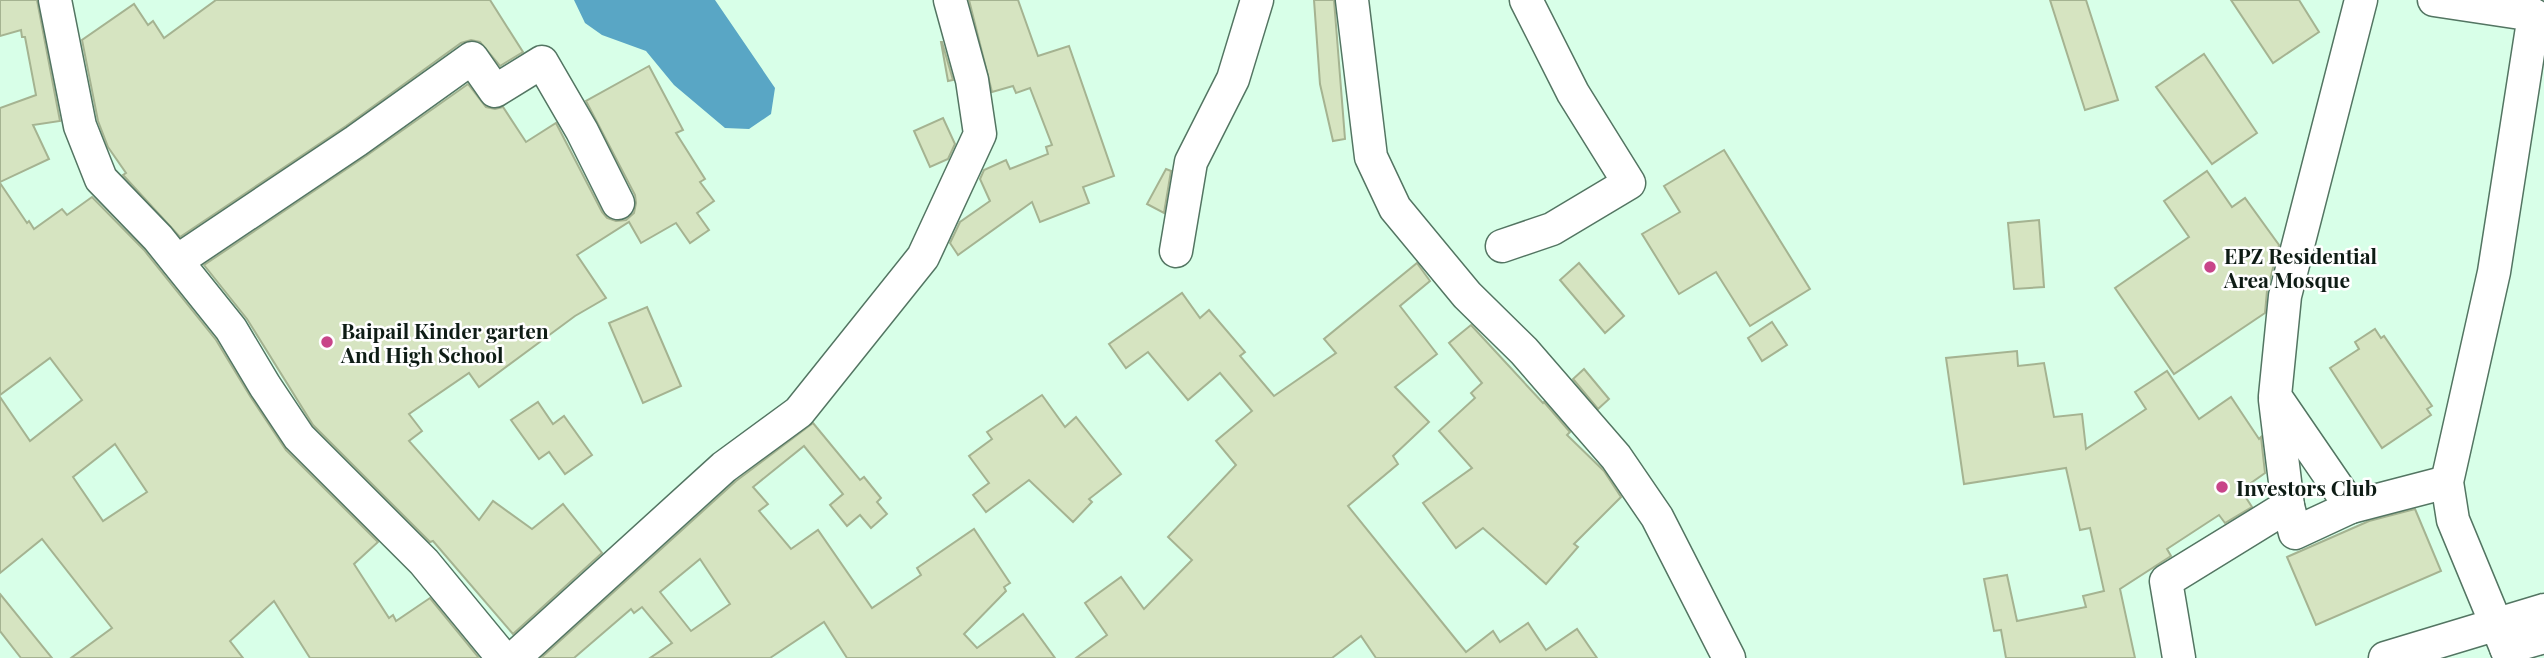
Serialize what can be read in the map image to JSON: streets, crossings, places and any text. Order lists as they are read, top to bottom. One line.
{"places":["EPZ Residential Area Mosque","Baipail Kinder garten And High School","Investors Club"]}
